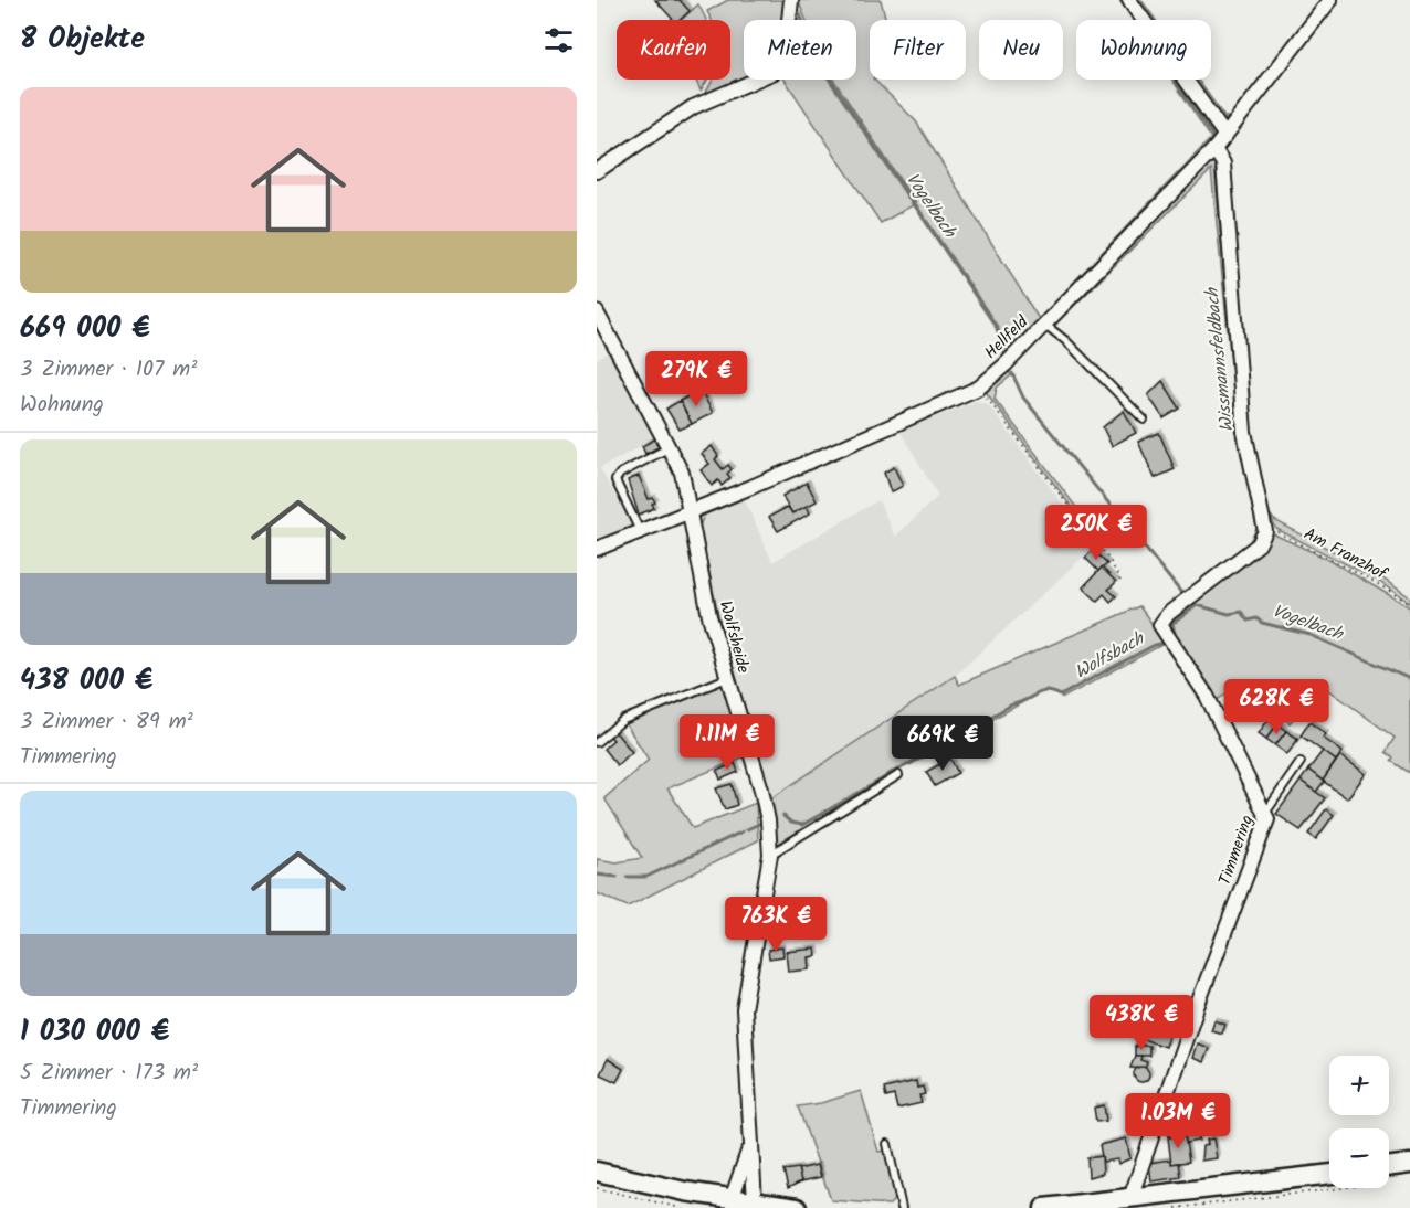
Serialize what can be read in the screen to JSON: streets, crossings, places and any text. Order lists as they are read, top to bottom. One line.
{"streets":{"street":["Hellfeld","Wolfsheide","Timmering"],"path":["Am Franzhof"]},"crossings":[["Hellfeld","Wolfsheide"],["Am Franzhof","Timmering"]],"water":["Vogelbach","Wissmannsfeldbach","Wolfsbach"],"page":{"heading":"8 Objekte","chip":["Kaufen","Mieten","Filter","Neu","Wohnung"],"list":[{"name":"669 000 €","note":"3 Zimmer · 107 m² · Wohnung"},{"name":"438 000 €","note":"3 Zimmer · 89 m² · Timmering"},{"name":"1 030 000 €","note":"5 Zimmer · 173 m² · Timmering"}],"price":["279K €","250K €","628K €","1.11M €","669K €","763K €","438K €","1.03M €"],"map_buttons":["+","−"]}}
